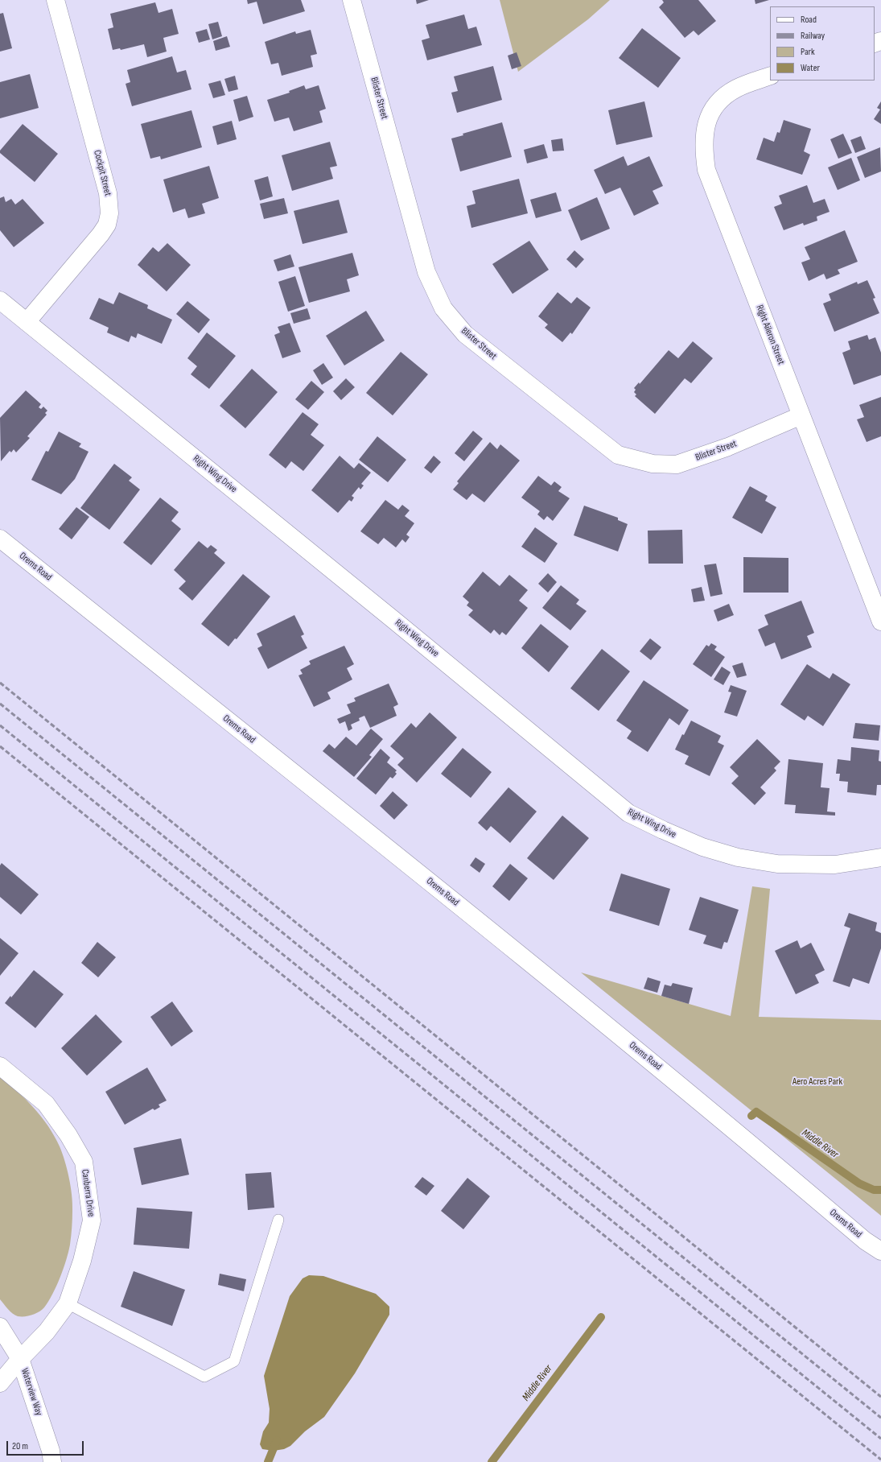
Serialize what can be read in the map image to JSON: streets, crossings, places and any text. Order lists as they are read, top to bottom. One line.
{"streets":{"street":["Blister Street","Cockpit Street","Right Aileron Street","Right Wing Drive","Orems Road","Canberra Drive","Waterview Way"]},"crossings":[["Blister Street","Right Aileron Street"],["Cockpit Street","Right Wing Drive"],["Canberra Drive","Waterview Way"]],"water":["Middle River"],"parks":["Aero Acres Park"],"legend":["Road","Railway","Park","Water"],"scale_bar":"20 m"}
